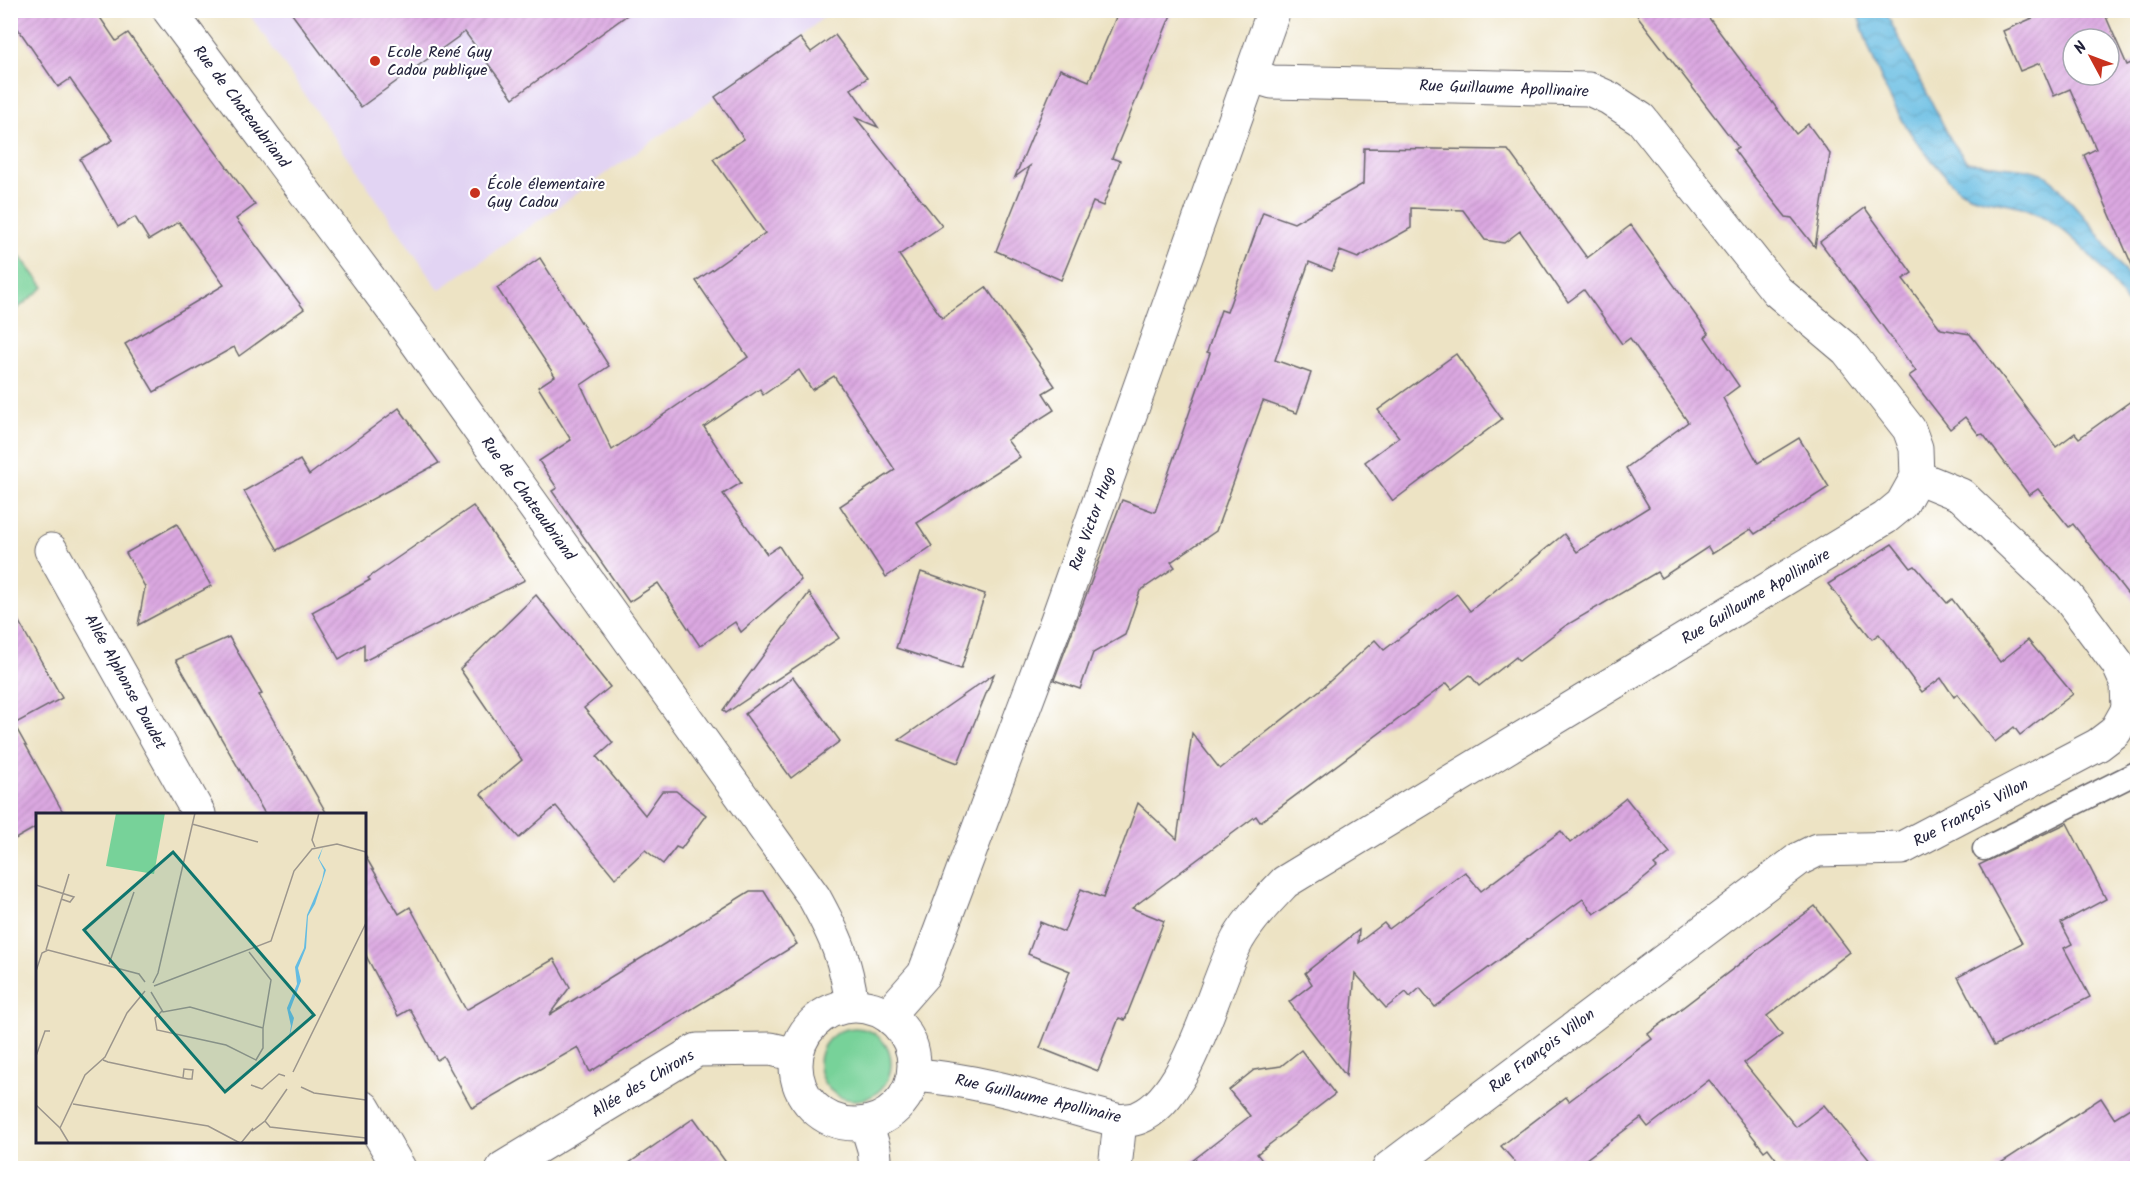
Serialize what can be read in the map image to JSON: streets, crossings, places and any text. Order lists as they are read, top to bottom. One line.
{"streets":{"street":["Rue Guillaume Apollinaire","Rue de Chateaubriand","Rue Victor Hugo","Allée Alphonse Daudet","Rue François Villon","Allée des Chirons"]},"crossings":[["Rue Guillaume Apollinaire","Rue de Chateaubriand"],["Rue Guillaume Apollinaire","Rue Victor Hugo"],["Rue Guillaume Apollinaire","Rue François Villon"],["Rue Guillaume Apollinaire","Allée des Chirons"],["Rue de Chateaubriand","Rue Victor Hugo"],["Rue de Chateaubriand","Allée des Chirons"],["Rue Victor Hugo","Allée des Chirons"]],"places":["Ecole René Guy Cadou publique","École élementaire Guy Cadou"],"north":"top left"}
